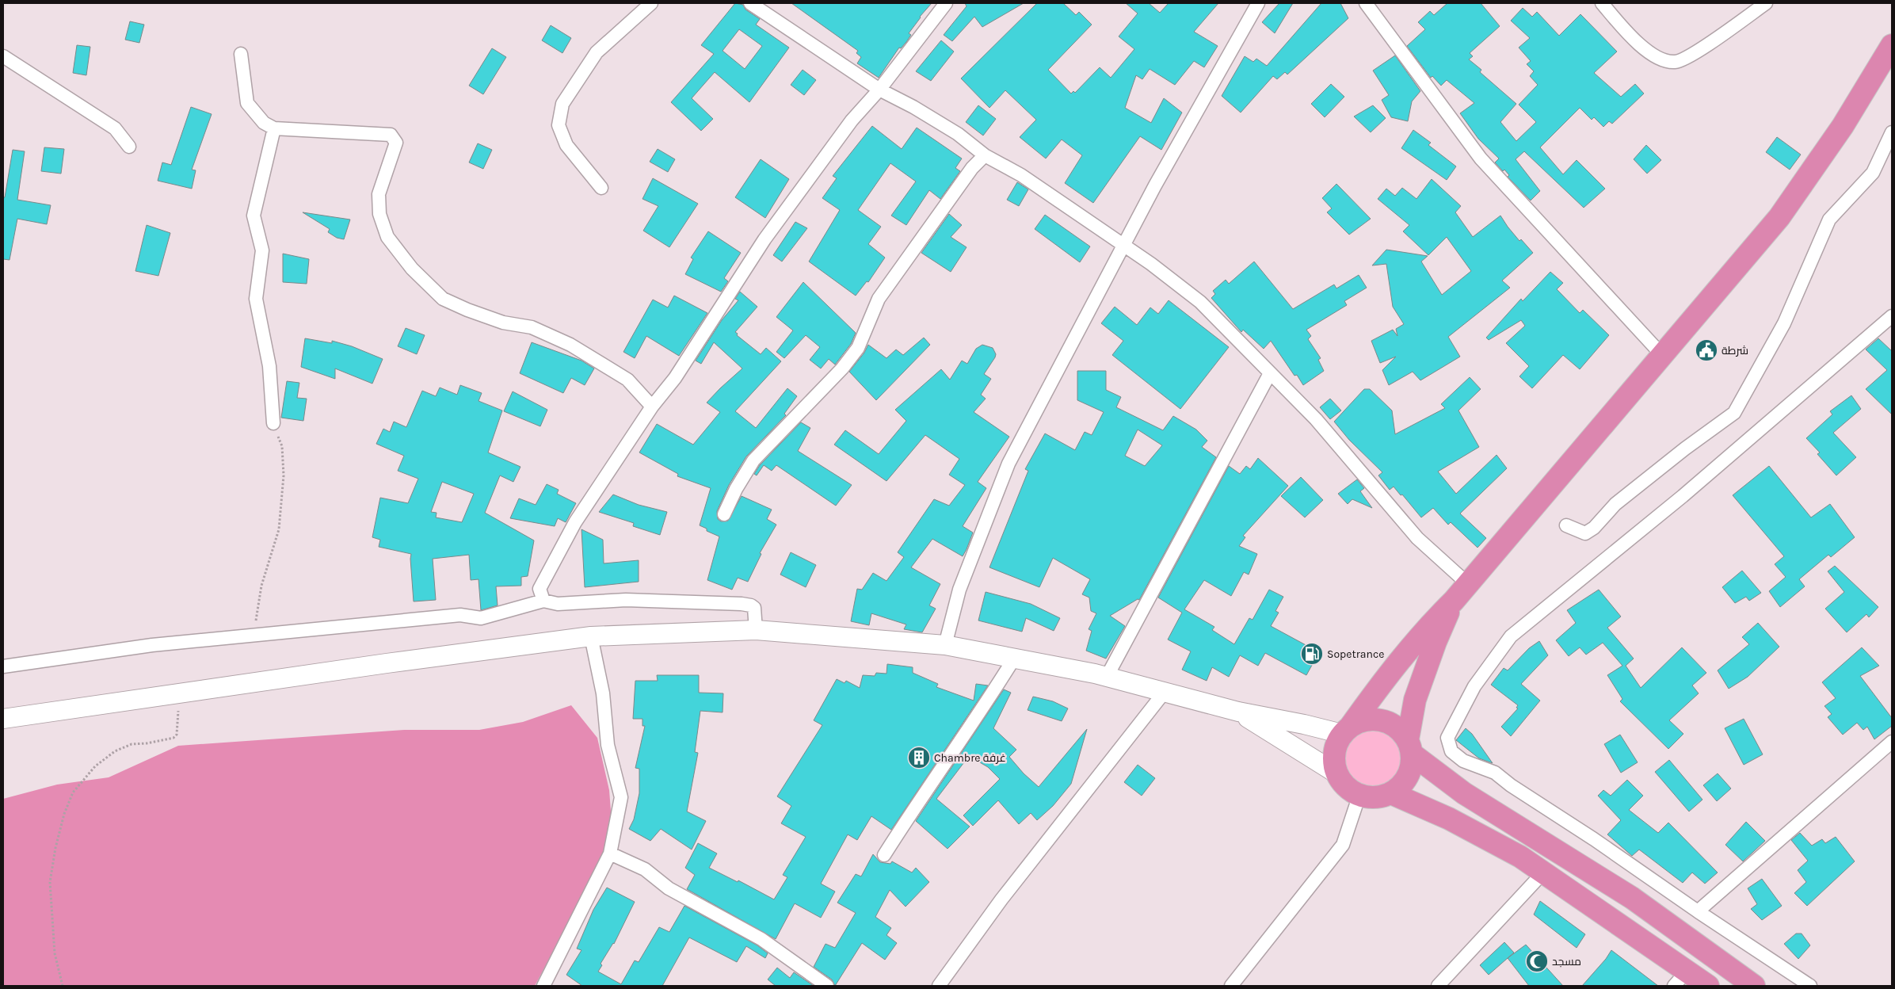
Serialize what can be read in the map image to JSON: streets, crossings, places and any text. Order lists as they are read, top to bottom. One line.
{"places":{"public building":["شرطة"],"fuel station":["Sopetrance"],"building":["Chambre غرفة"],"mosque":["مسجد"]}}
